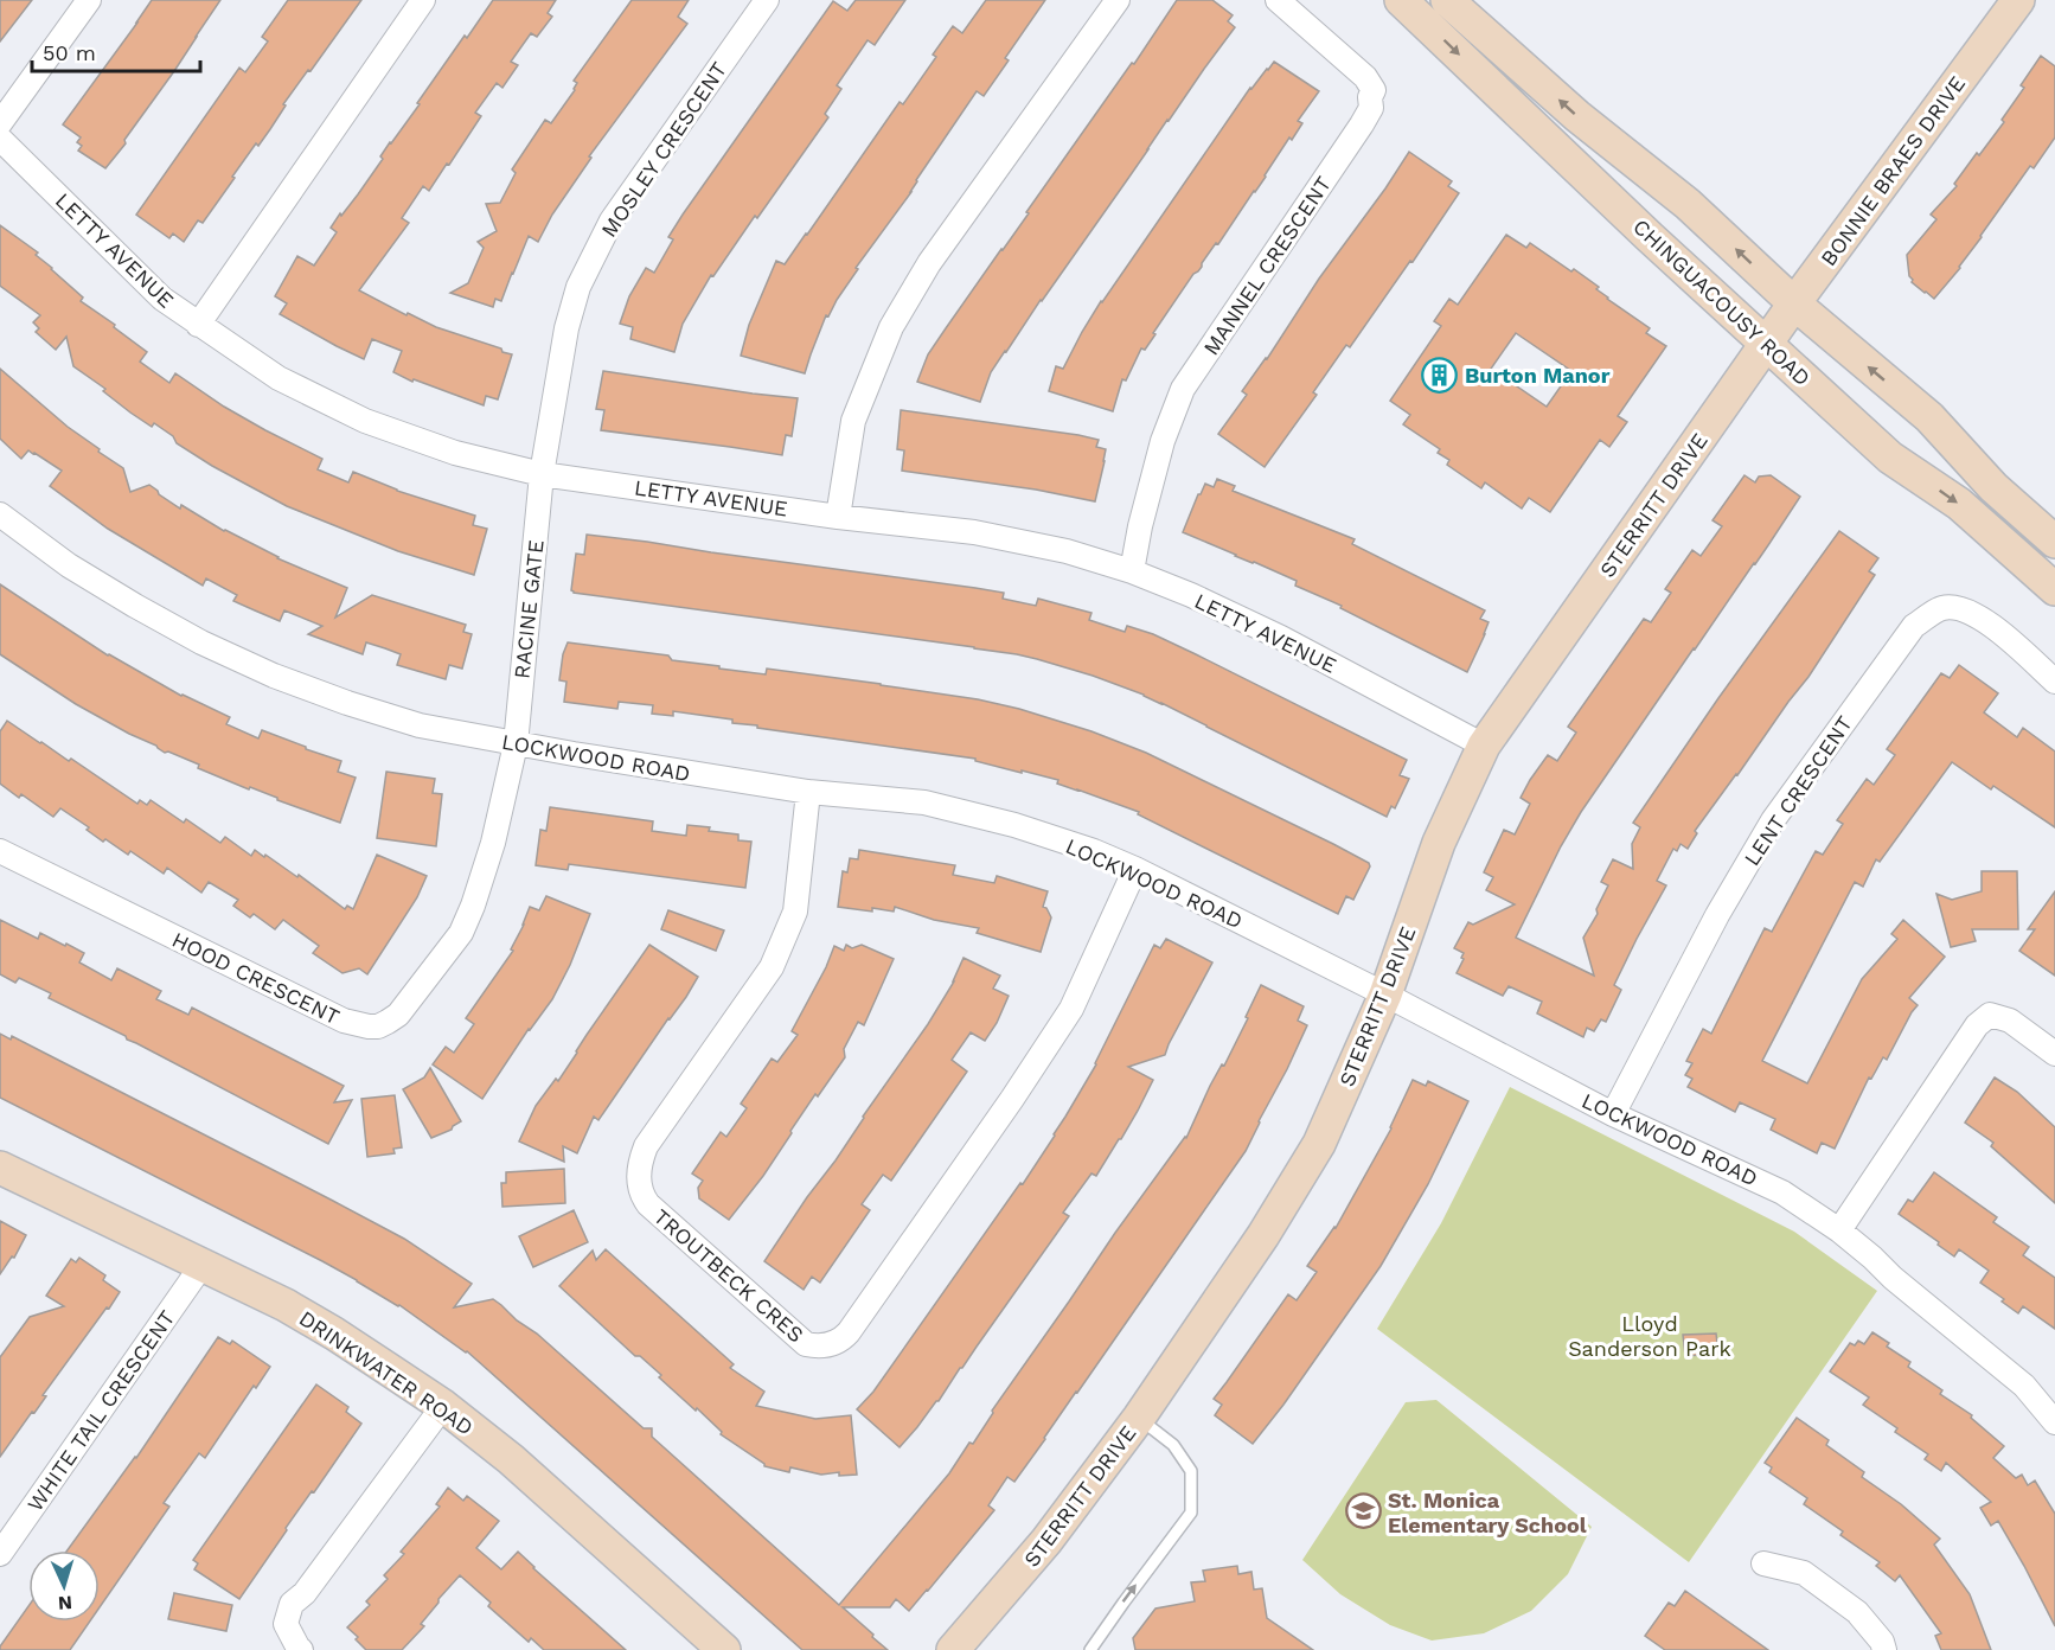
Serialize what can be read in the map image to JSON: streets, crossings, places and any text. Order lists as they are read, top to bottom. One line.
{"streets":{"street":["MOSLEY CRESCENT","BONNIE BRAES DRIVE","LETTY AVENUE","MANNEL CRESCENT","CHINGUACOUSY ROAD","STERRITT DRIVE","RACINE GATE","LOCKWOOD ROAD","LENT CRESCENT","HOOD CRESCENT","TROUTBECK CRES","DRINKWATER ROAD","WHITE TAIL CRESCENT"]},"crossings":[["MOSLEY CRESCENT","LETTY AVENUE"],["MOSLEY CRESCENT","RACINE GATE"],["BONNIE BRAES DRIVE","CHINGUACOUSY ROAD"],["BONNIE BRAES DRIVE","STERRITT DRIVE"],["LETTY AVENUE","MANNEL CRESCENT"],["LETTY AVENUE","STERRITT DRIVE"],["LETTY AVENUE","RACINE GATE"],["CHINGUACOUSY ROAD","STERRITT DRIVE"],["STERRITT DRIVE","LOCKWOOD ROAD"],["RACINE GATE","LOCKWOOD ROAD"],["RACINE GATE","HOOD CRESCENT"],["LOCKWOOD ROAD","LENT CRESCENT"],["LOCKWOOD ROAD","HOOD CRESCENT"],["LOCKWOOD ROAD","TROUTBECK CRES"],["DRINKWATER ROAD","WHITE TAIL CRESCENT"]],"parks":["Lloyd Sanderson Park"],"places":{"building":["Burton Manor"],"school or university":["St. Monica Elementary School"]},"scale_bar":"50 m","north":"bottom"}
